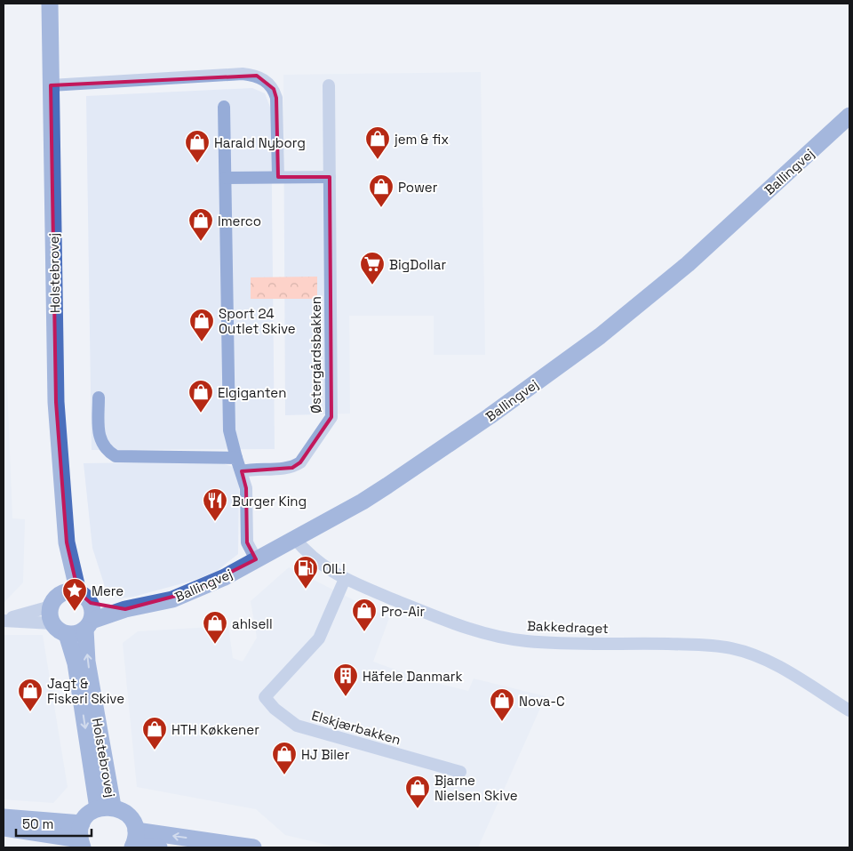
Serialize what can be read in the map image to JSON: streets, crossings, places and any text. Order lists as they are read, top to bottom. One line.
{"streets":{"main road":["Ballingvej","Holstebrovej"],"street":["Østergårdsbakken","Bakkedraget","Elskjærbakken"]},"crossings":[["Ballingvej","Holstebrovej"],["Ballingvej","Bakkedraget"],["Bakkedraget","Elskjærbakken"]],"places":{"shop":["jem & fix","Harald Nyborg","Power","Imerco","Sport 24 Outlet Skive","Elgiganten","Pro-Air","ahlsell","Jagt & Fiskeri Skive","Nova-C","HTH Køkkener","HJ Biler","Bjarne Nielsen Skive"],"supermarket":["BigDollar"],"restaurant":["Burger King"],"fuel station":["OIL!"],"place":["Mere"],"building":["Häfele Danmark"]},"scale_bar":"50 m"}
